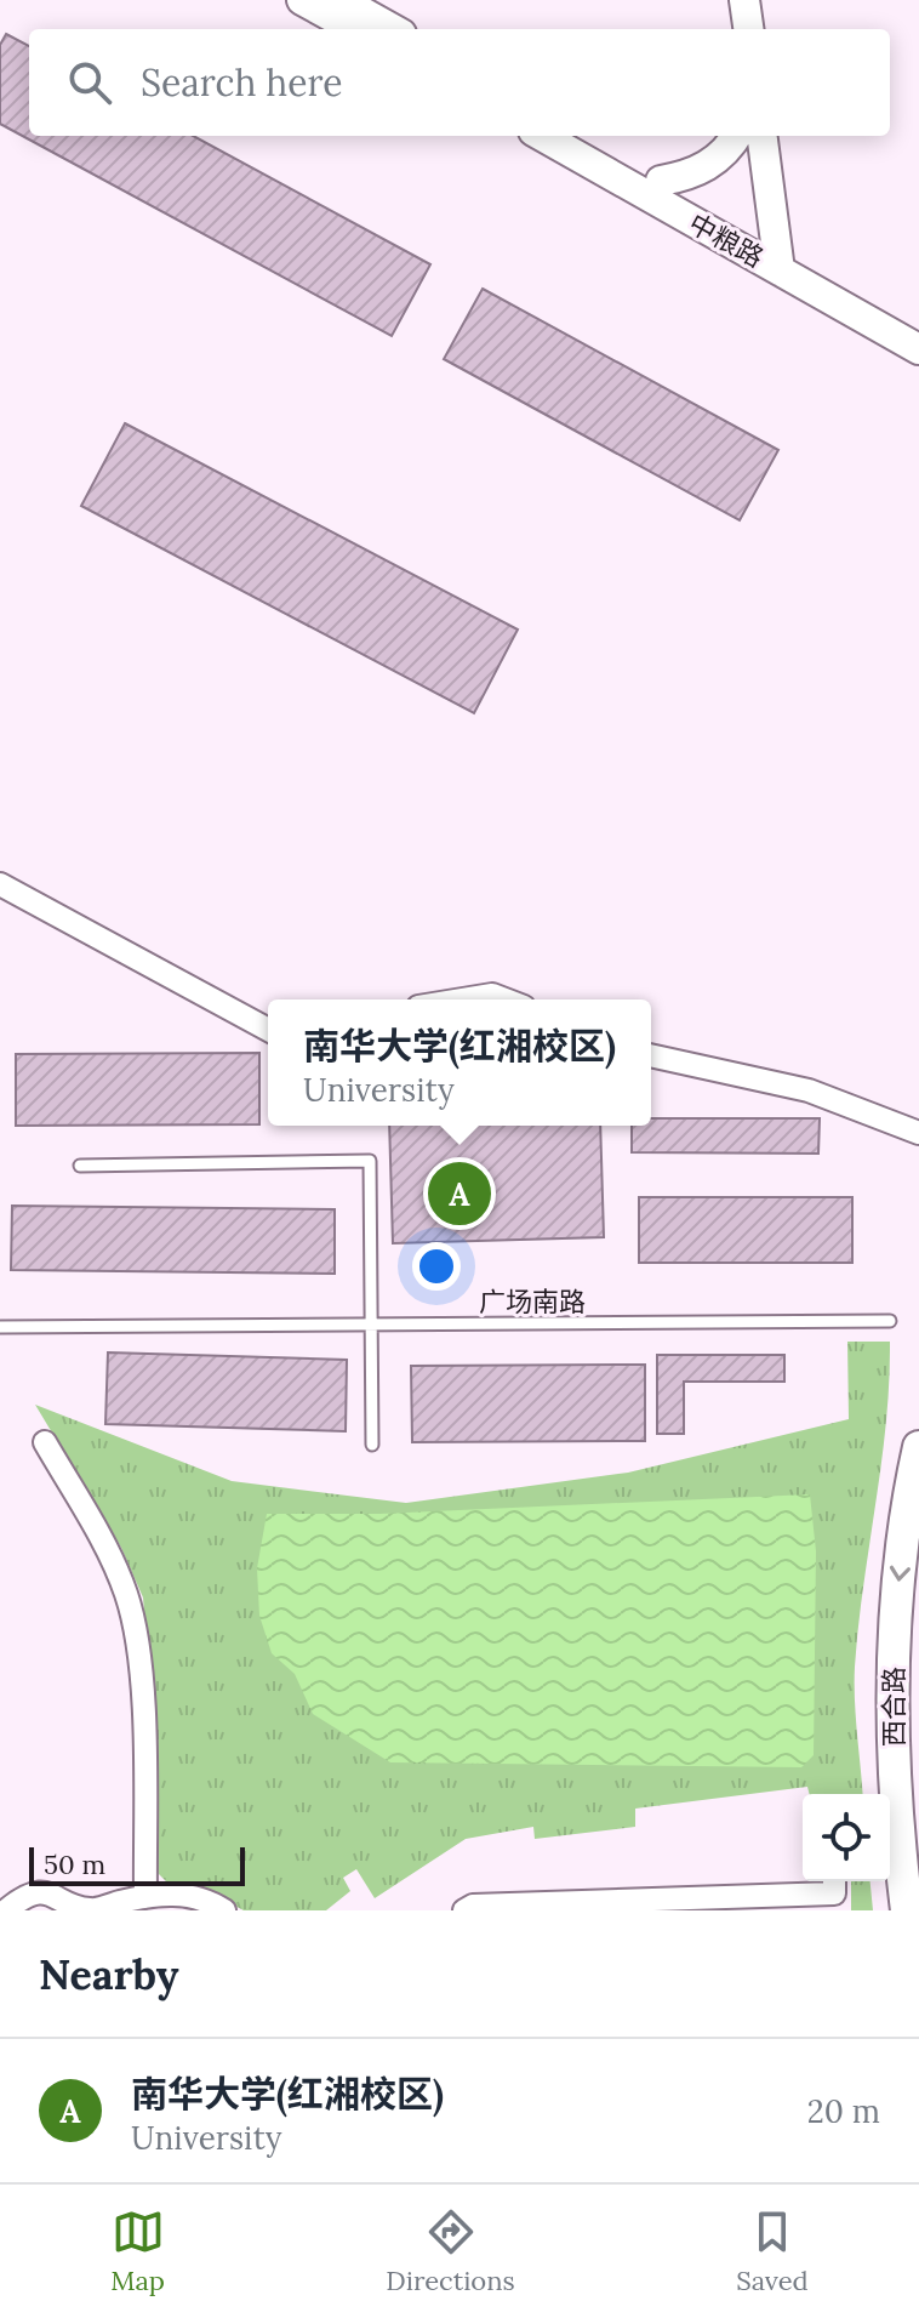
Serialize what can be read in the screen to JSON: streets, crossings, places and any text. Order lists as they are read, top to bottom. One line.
{"streets":{"main road":["西合路"],"street":["中粮路"],"lane":["广场南路"]},"one_way":["西合路"],"scale_bar":"50 m","page":{"search":"Search here","popup":["南华大学(红湘校区)","University"],"pins":"A","scale":"50 m","heading":"Nearby","list":[{"mark":"A","name":"南华大学(红湘校区)","note":"University","value":"20 m"}],"nav":["Map","Directions","Saved"]}}
